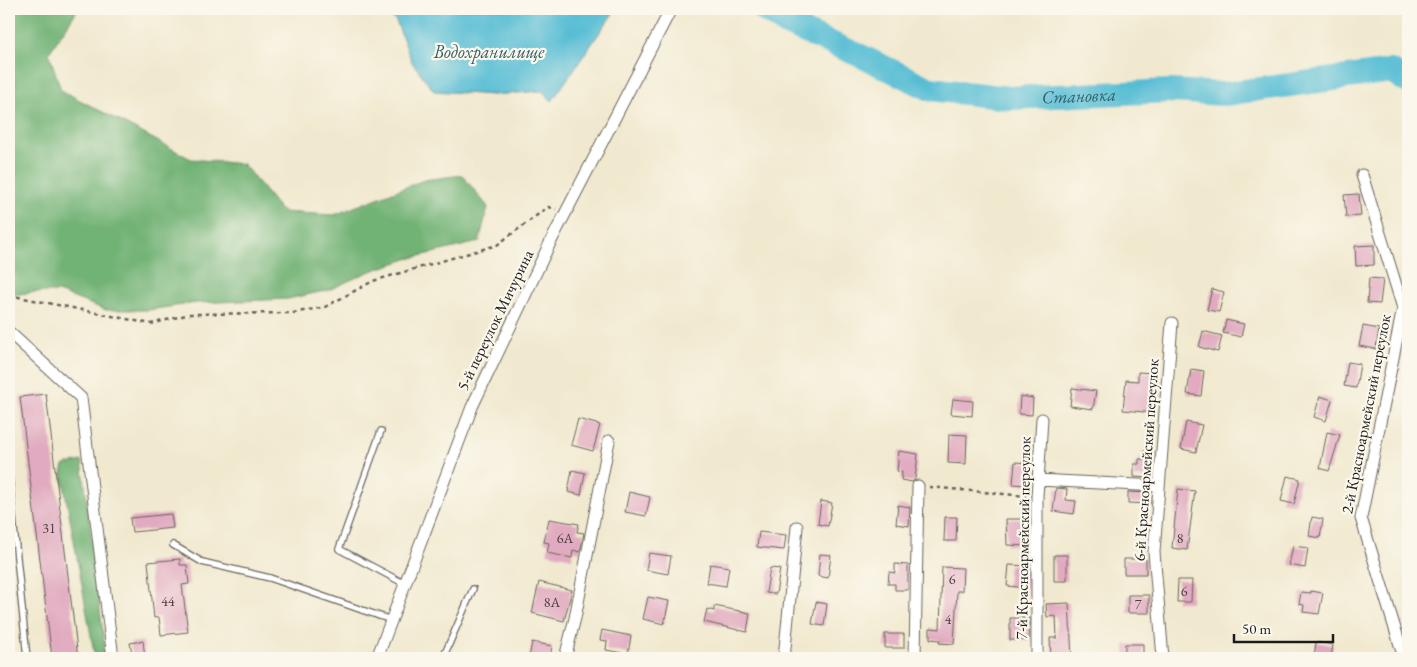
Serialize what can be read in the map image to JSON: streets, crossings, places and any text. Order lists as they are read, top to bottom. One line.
{"streets":{"street":["5-й переулок Мичурина","2-й Красноармейский переулок","6-й Красноармейский переулок","7-й Красноармейский переулок"]},"water":["Водохранилище","Становка"],"house_numbers":["31","6А","8","6","6","44","8А","7","4"],"scale_bar":"50 m"}
